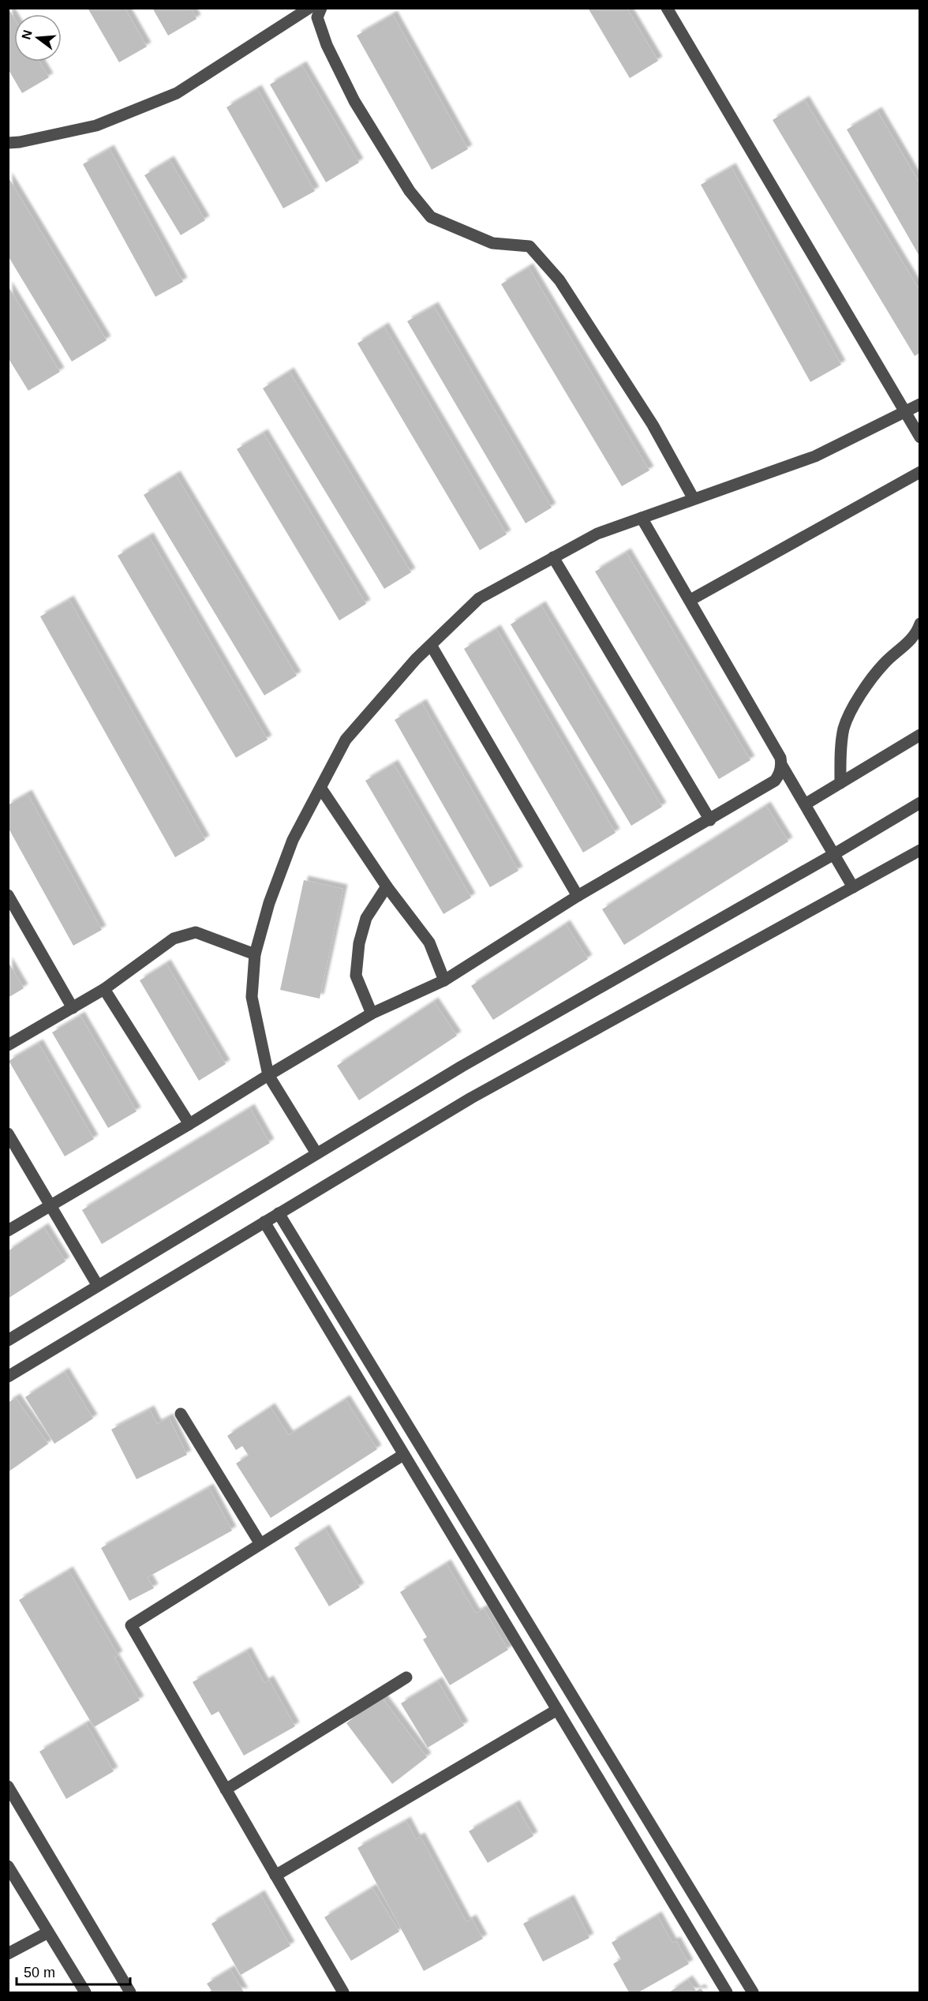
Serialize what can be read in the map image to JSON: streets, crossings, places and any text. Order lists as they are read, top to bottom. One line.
{"scale_bar":"50 m","north":"left"}
